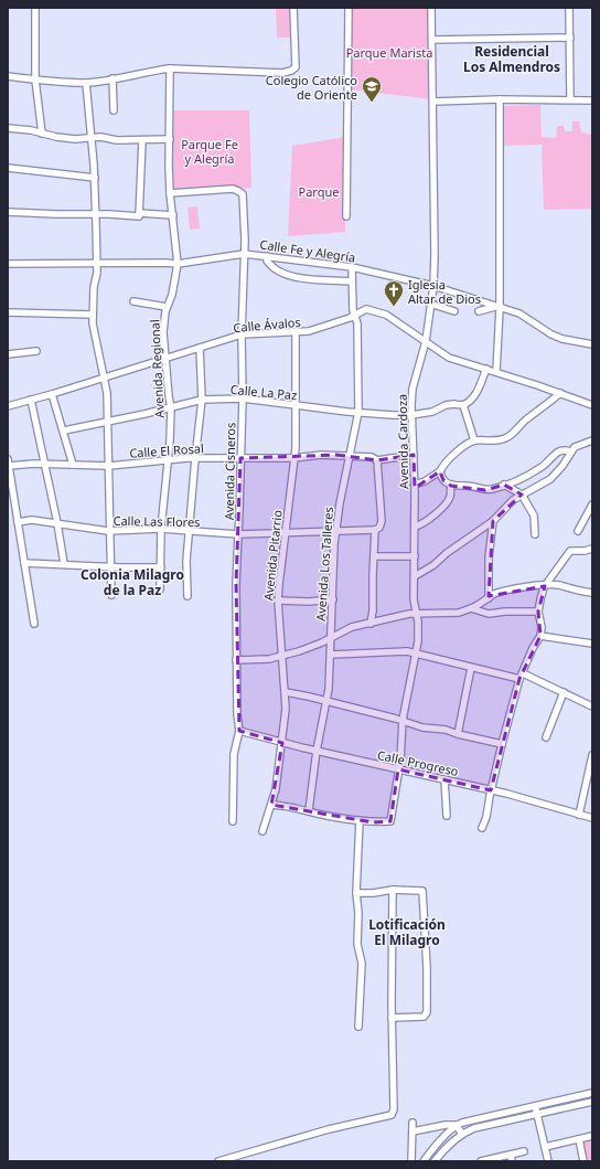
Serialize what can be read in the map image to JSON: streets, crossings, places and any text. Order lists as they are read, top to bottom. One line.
{"streets":{"street":["Calle Fe y Alegría","Calle Ávalos","Avenida Regional","Calle La Paz","Avenida Cardoza","Calle El Rosal","Avenida Cisneros","Calle Las Flores","Avenida Pitarrio","Avenida Los Talleres","Calle Progreso"]},"crossings":[["Calle Fe y Alegría","Avenida Regional"],["Calle Fe y Alegría","Avenida Cardoza"],["Calle Fe y Alegría","Avenida Cisneros"],["Calle Fe y Alegría","Avenida Los Talleres"],["Calle Ávalos","Avenida Regional"],["Calle Ávalos","Avenida Cardoza"],["Calle Ávalos","Avenida Cisneros"],["Calle Ávalos","Avenida Pitarrio"],["Calle Ávalos","Avenida Los Talleres"],["Avenida Regional","Calle La Paz"],["Avenida Regional","Calle El Rosal"],["Avenida Regional","Avenida Cisneros"],["Avenida Regional","Calle Las Flores"],["Calle La Paz","Avenida Cardoza"],["Calle La Paz","Avenida Cisneros"],["Calle La Paz","Avenida Pitarrio"],["Calle La Paz","Avenida Los Talleres"],["Avenida Cardoza","Calle El Rosal"],["Avenida Cardoza","Calle Progreso"],["Calle El Rosal","Avenida Cisneros"],["Calle El Rosal","Avenida Pitarrio"],["Calle El Rosal","Avenida Los Talleres"],["Avenida Cisneros","Calle Las Flores"],["Avenida Cisneros","Calle Progreso"],["Calle Las Flores","Avenida Pitarrio"],["Calle Las Flores","Avenida Los Talleres"],["Avenida Pitarrio","Calle Progreso"],["Avenida Los Talleres","Calle Progreso"]],"districts":["Residencial Los Almendros","Colonia Milagro de la Paz","Lotificación El Milagro"],"parks":["Parque Marista","Parque Fe y Alegría","Parque"],"places":{"school or university":["Colegio Católico de Oriente"],"church":["Iglesia Altar de Dios"]}}
